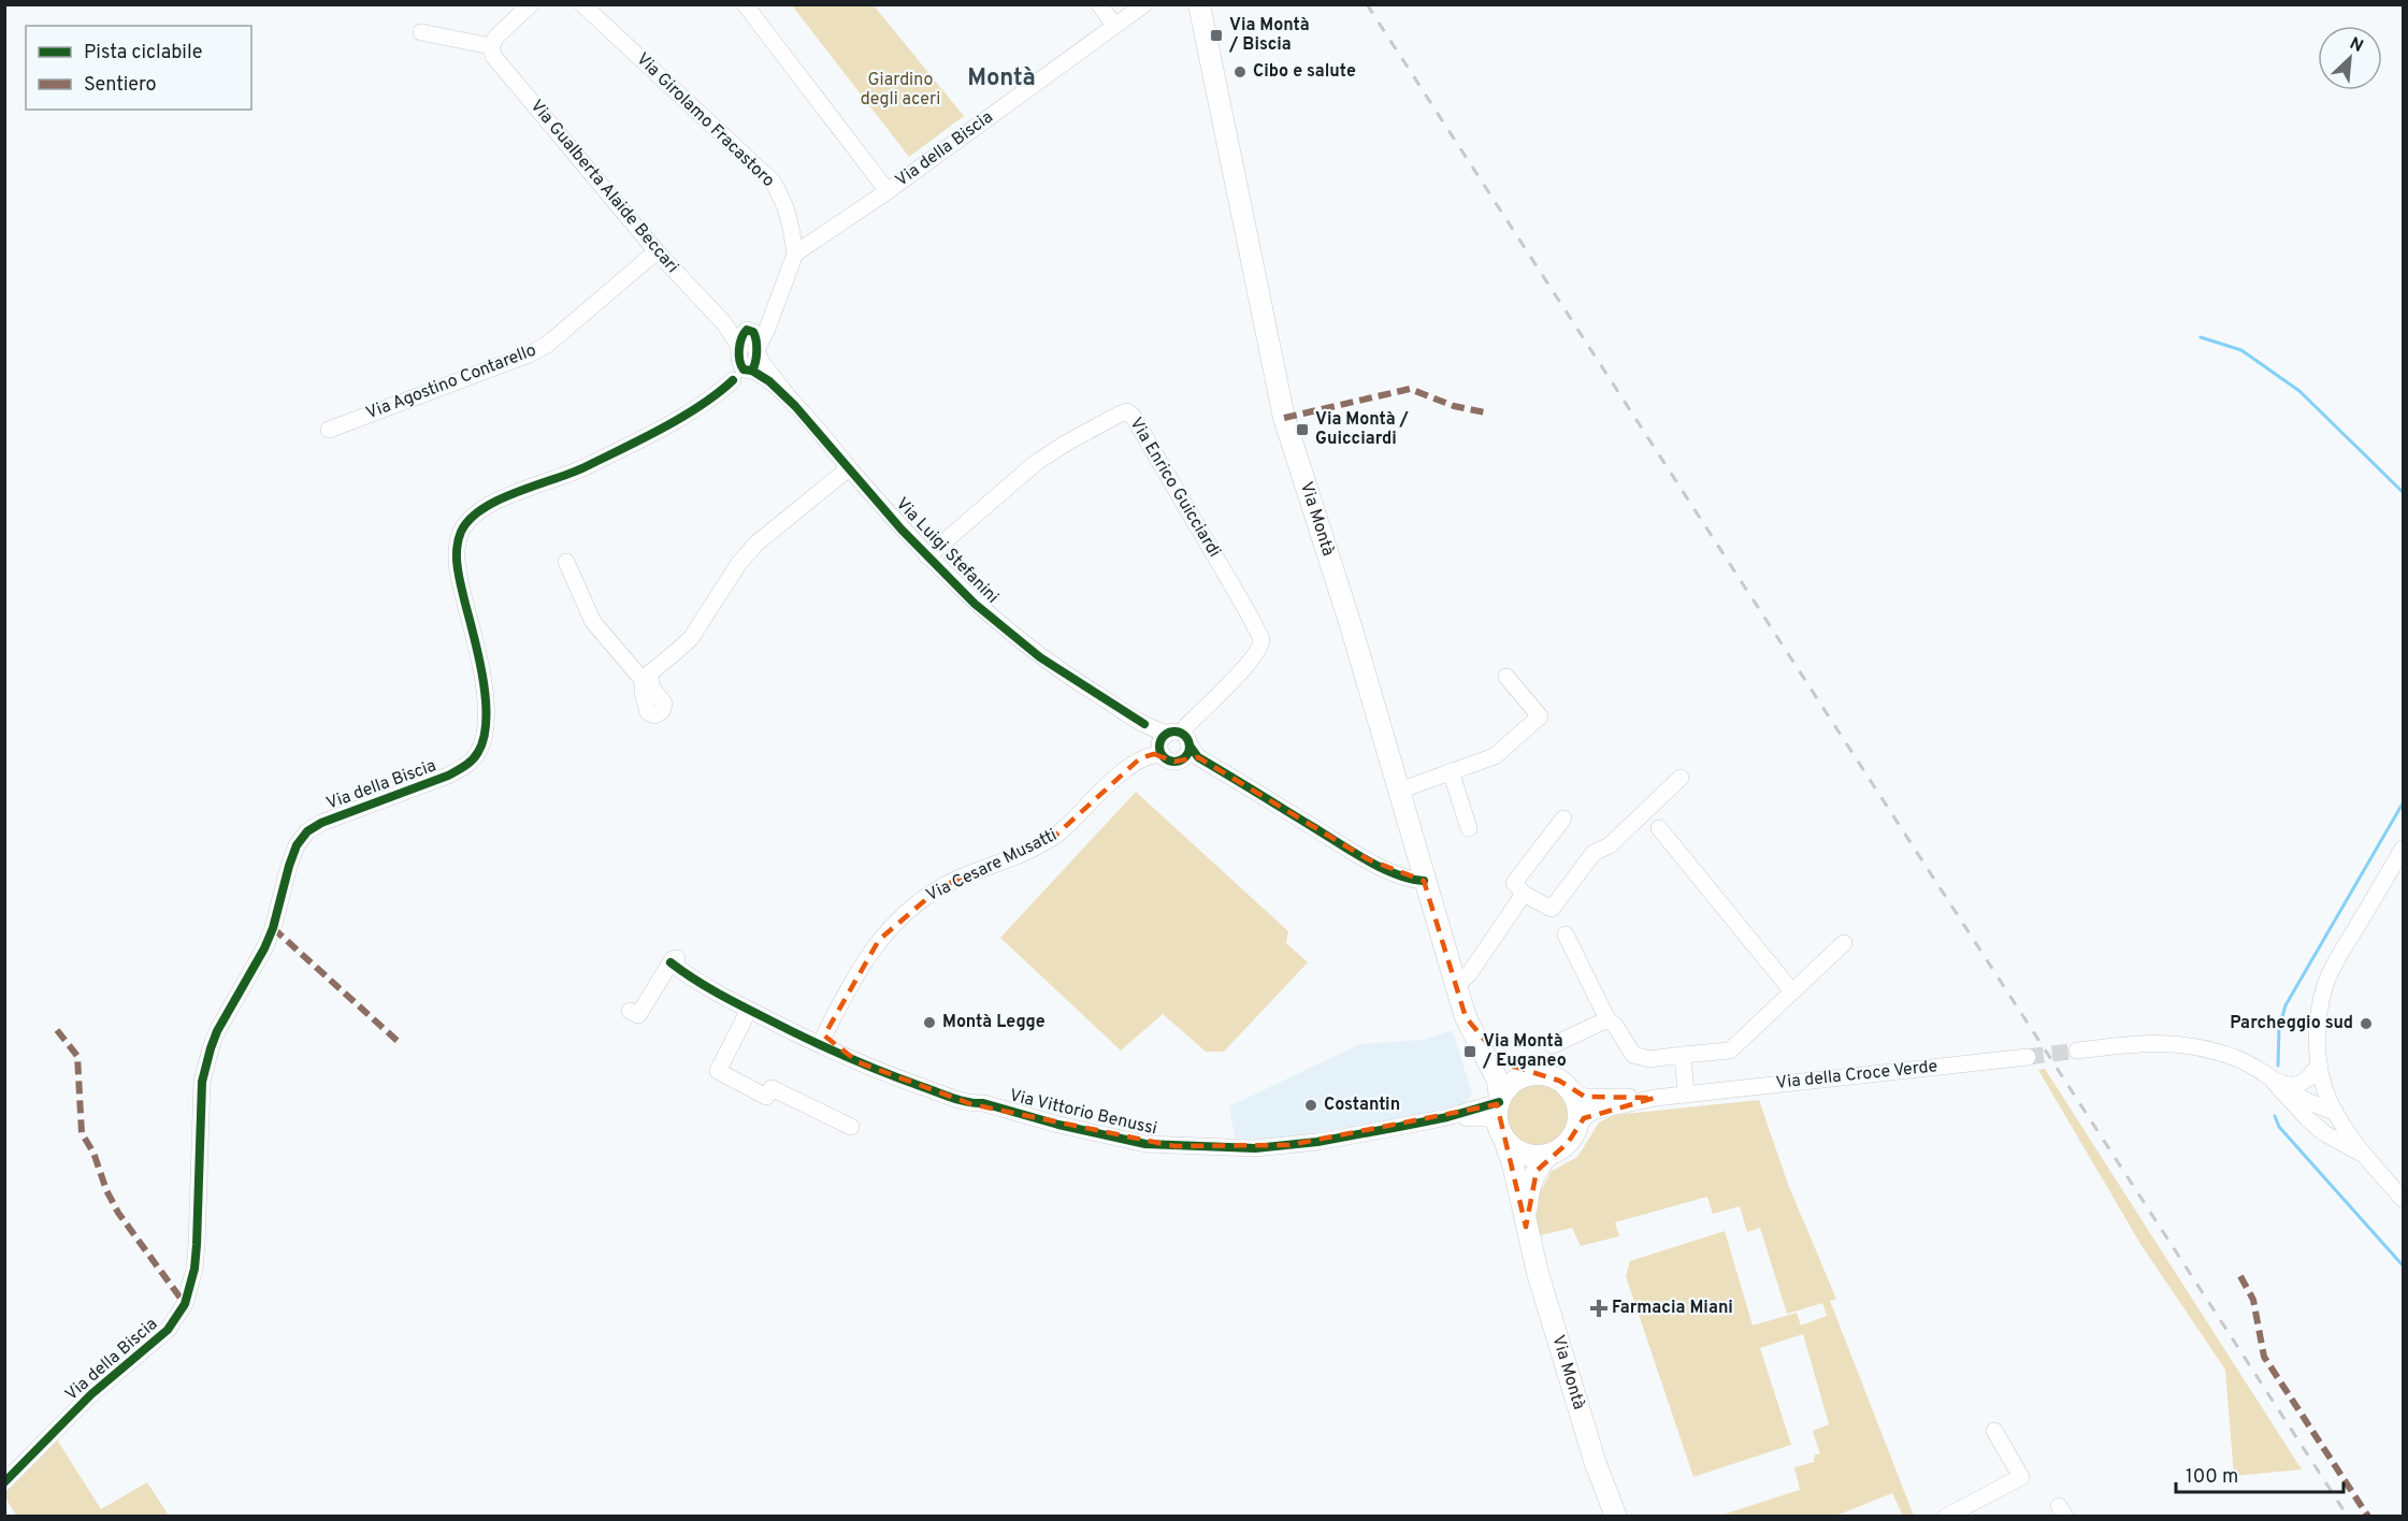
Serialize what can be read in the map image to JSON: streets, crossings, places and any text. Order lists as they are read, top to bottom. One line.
{"streets":{"main road":["Via Montà"],"street":["Via Girolamo Fracastoro","Via della Biscia","Via Gualberta Alaide Beccari","Via Agostino Contarello","Via Enrico Guicciardi","Via Luigi Stefanini","Via Cesare Musatti","Via della Croce Verde","Via Vittorio Benussi"]},"crossings":[["Via Girolamo Fracastoro","Via della Biscia"],["Via della Biscia","Via Gualberta Alaide Beccari"],["Via della Biscia","Via Luigi Stefanini"],["Via Gualberta Alaide Beccari","Via Agostino Contarello"],["Via Gualberta Alaide Beccari","Via Luigi Stefanini"],["Via Enrico Guicciardi","Via Luigi Stefanini"],["Via Enrico Guicciardi","Via Cesare Musatti"],["Via Montà","Via Luigi Stefanini"],["Via Montà","Via della Croce Verde"],["Via Montà","Via Vittorio Benussi"],["Via Luigi Stefanini","Via Cesare Musatti"],["Via Cesare Musatti","Via Vittorio Benussi"],["Via della Croce Verde","Via Vittorio Benussi"]],"districts":["Montà"],"parks":["Giardino degli aceri"],"places":{"transit":["Via Montà / Biscia","Via Montà / Guicciardi","Via Montà / Euganeo"],"other":["Cibo e salute","Montà Legge","Parcheggio sud","Costantin"],"health":["Farmacia Miani"]},"legend":["Pista ciclabile","Sentiero"],"scale_bar":"100 m","north":"top right"}
